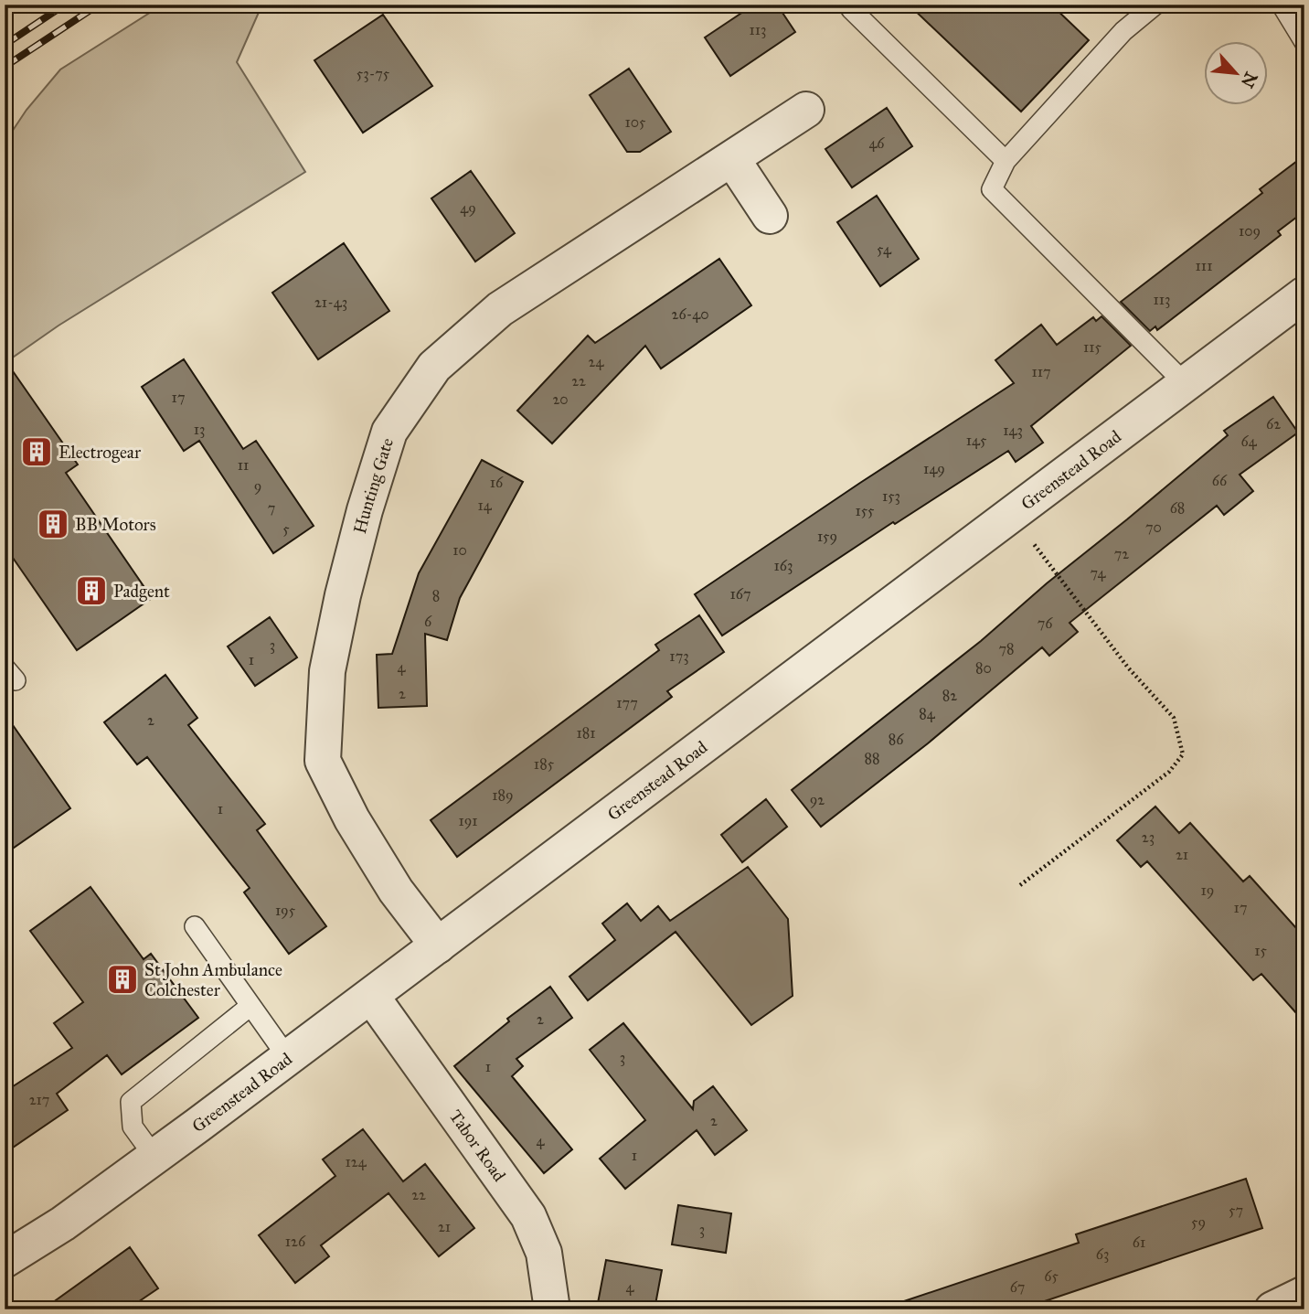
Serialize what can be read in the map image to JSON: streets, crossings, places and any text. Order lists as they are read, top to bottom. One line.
{"streets":{"street":["Greenstead Road","Hunting Gate","Tabor Road"]},"crossings":[["Greenstead Road","Hunting Gate"],["Greenstead Road","Tabor Road"]],"places":{"building":["Electrogear","BB Motors","Padgent","St John Ambulance Colchester"]},"house_numbers":["113","53-75","105","46","49","109","54","111","113","21-43","26-40","115","24","117","22","17","20","62","13","143","145","64","11","149","66","16","9","153","14","7","68","155","70","5","159","10","72","163","74","167","8","6","76","3","78","173","1","4","80","2","82","177","84","2","181","86","88","185","189","92","1","191","23","21","19","17","195","15","2","3","1","217","2","4","1","124","22","57","59","21","3","126","61","63","65","4","67"],"north":"bottom right"}
